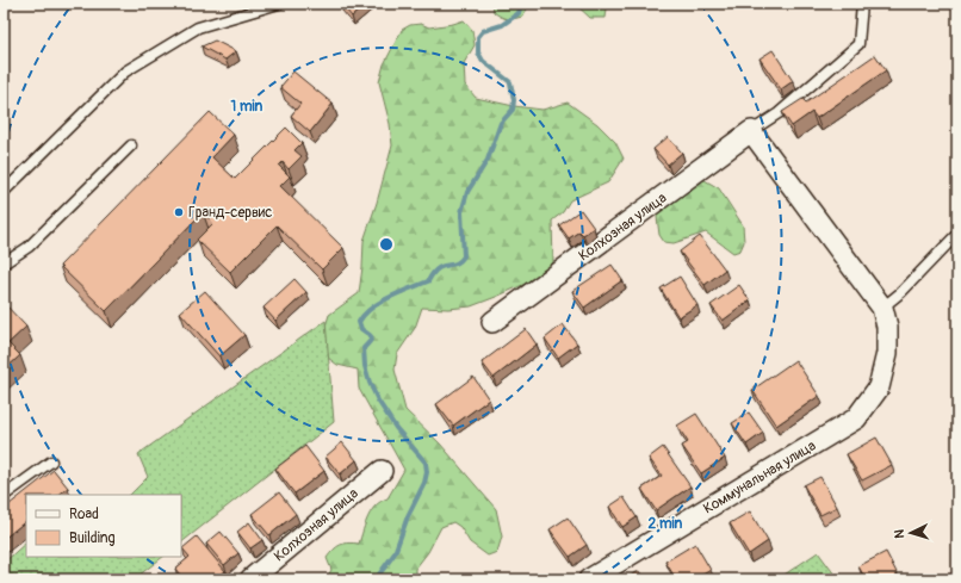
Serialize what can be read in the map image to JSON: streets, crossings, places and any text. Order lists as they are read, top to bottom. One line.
{"streets":{"street":["Колхозная улица","Коммунальная улица"]},"places":["Гранд-сервис"],"legend":["Road","Building"],"north":"left","rings":["1 min","2 min"]}
